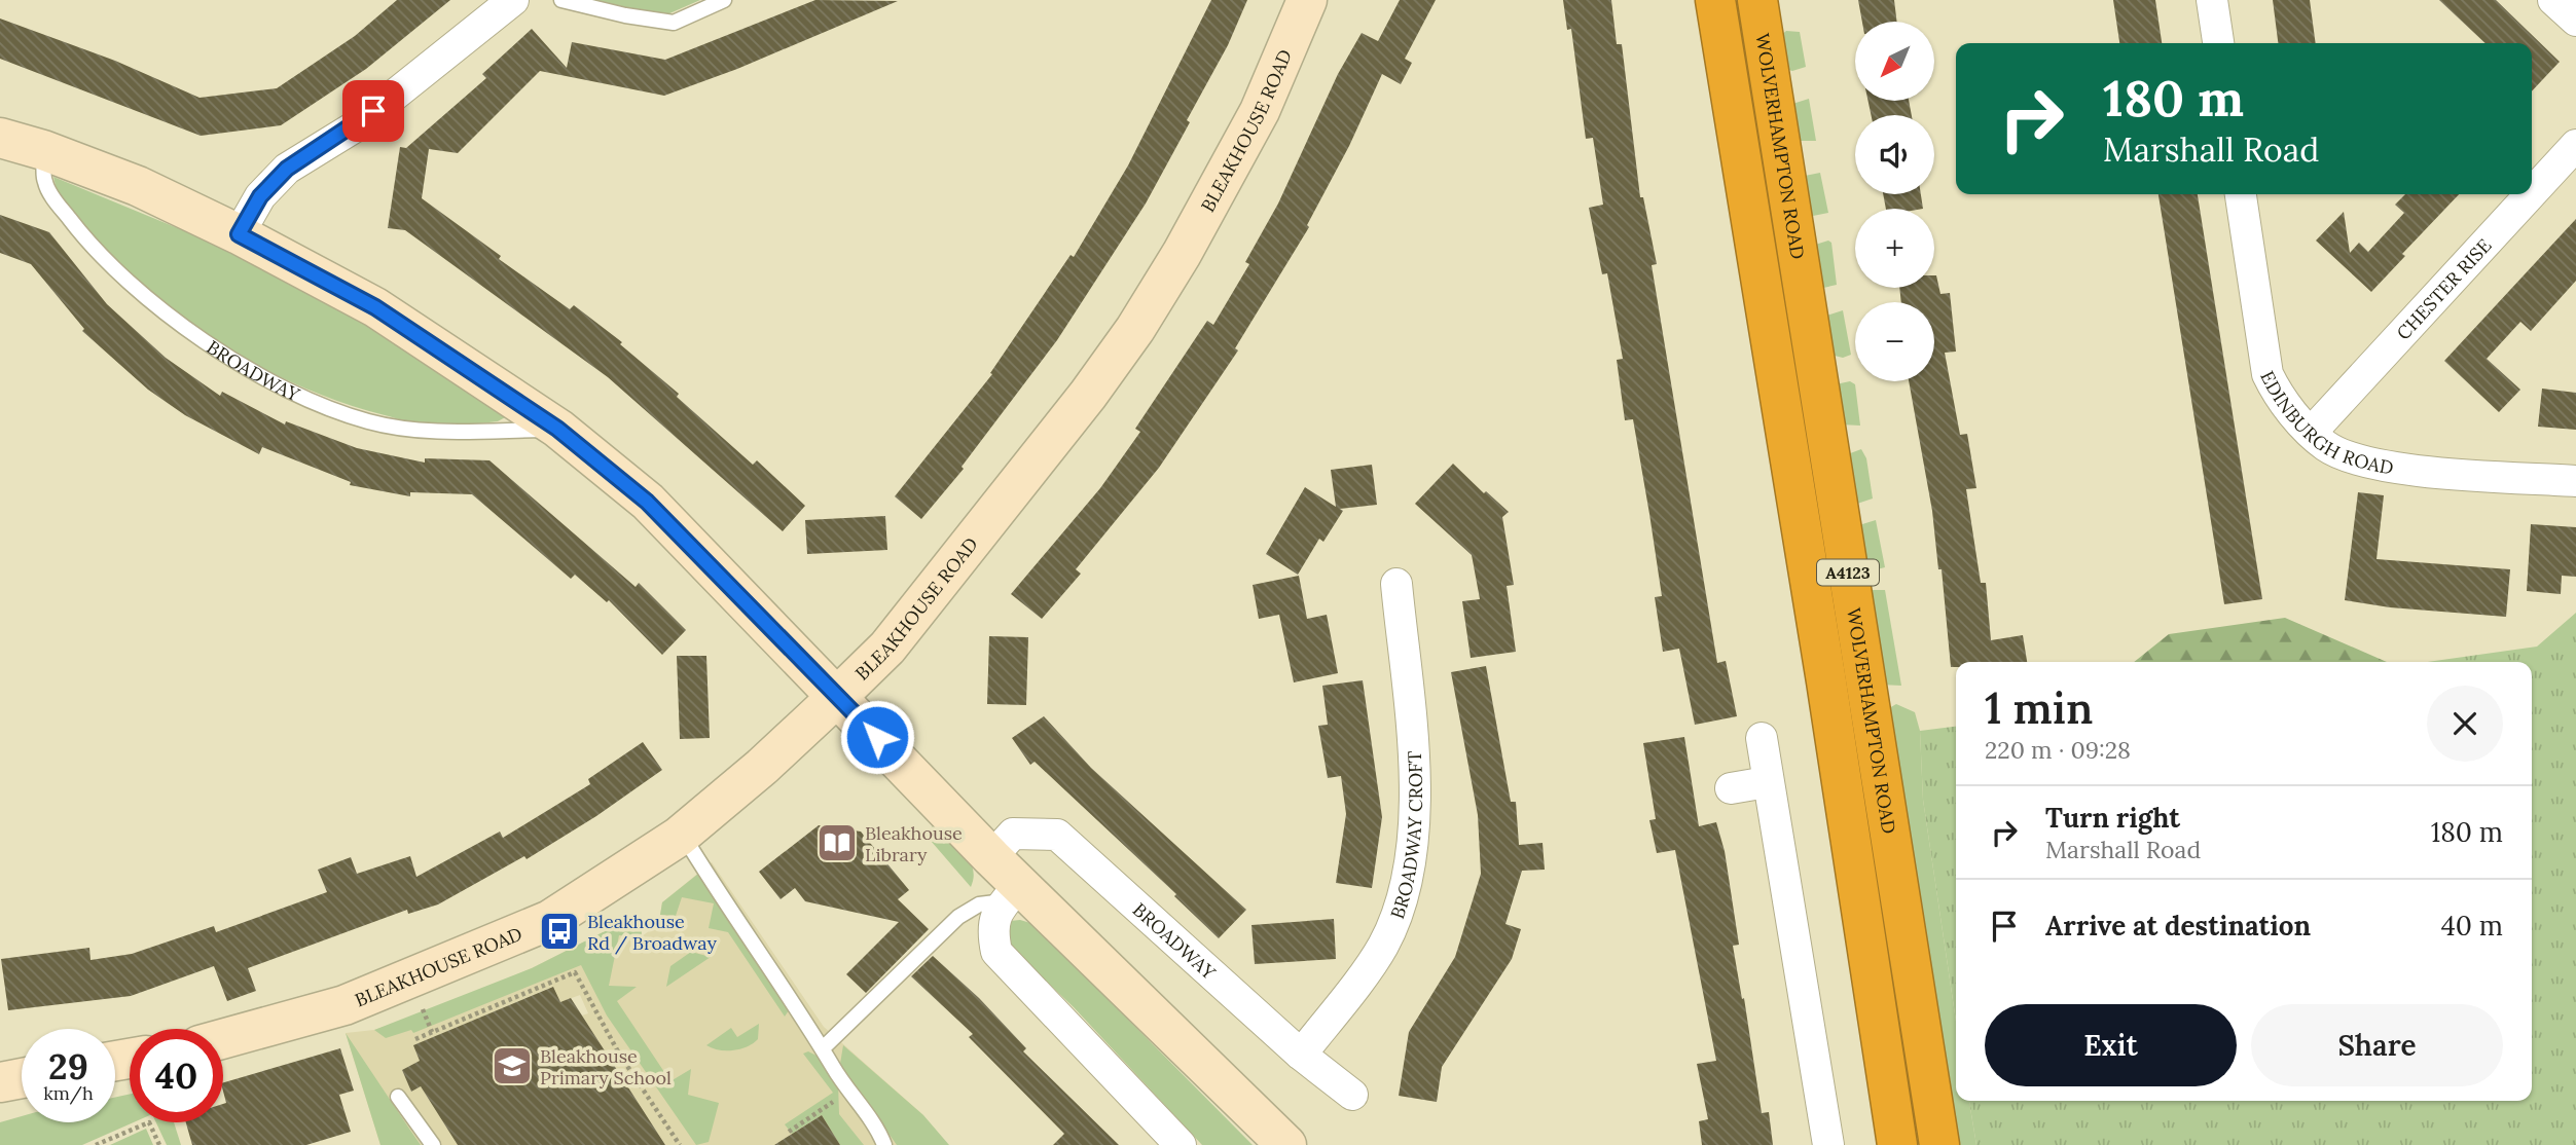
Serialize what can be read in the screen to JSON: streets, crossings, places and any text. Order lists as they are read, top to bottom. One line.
{"streets":{"highway":["WOLVERHAMPTON ROAD","A4123"],"street":["BLEAKHOUSE ROAD","CHESTER RISE","BROADWAY","EDINBURGH ROAD","BROADWAY CROFT"]},"crossings":[["CHESTER RISE","EDINBURGH ROAD"],["BROADWAY","BROADWAY CROFT"]],"places":{"library":["Bleakhouse Library"],"bus stop":["Bleakhouse Rd / Broadway"],"school or university":["Bleakhouse Primary School"]},"north":"bottom left","page":{"map_buttons":["+","−"],"turn":["180 m","Marshall Road"],"heading":["1 min","220 m · 09:28"],"list":[{"name":"Turn right","note":"Marshall Road","value":"180 m"},{"name":"Arrive at destination","value":"40 m"}],"buttons":["Exit","Share"],"speed":"29 km/h","limit":"40"}}
